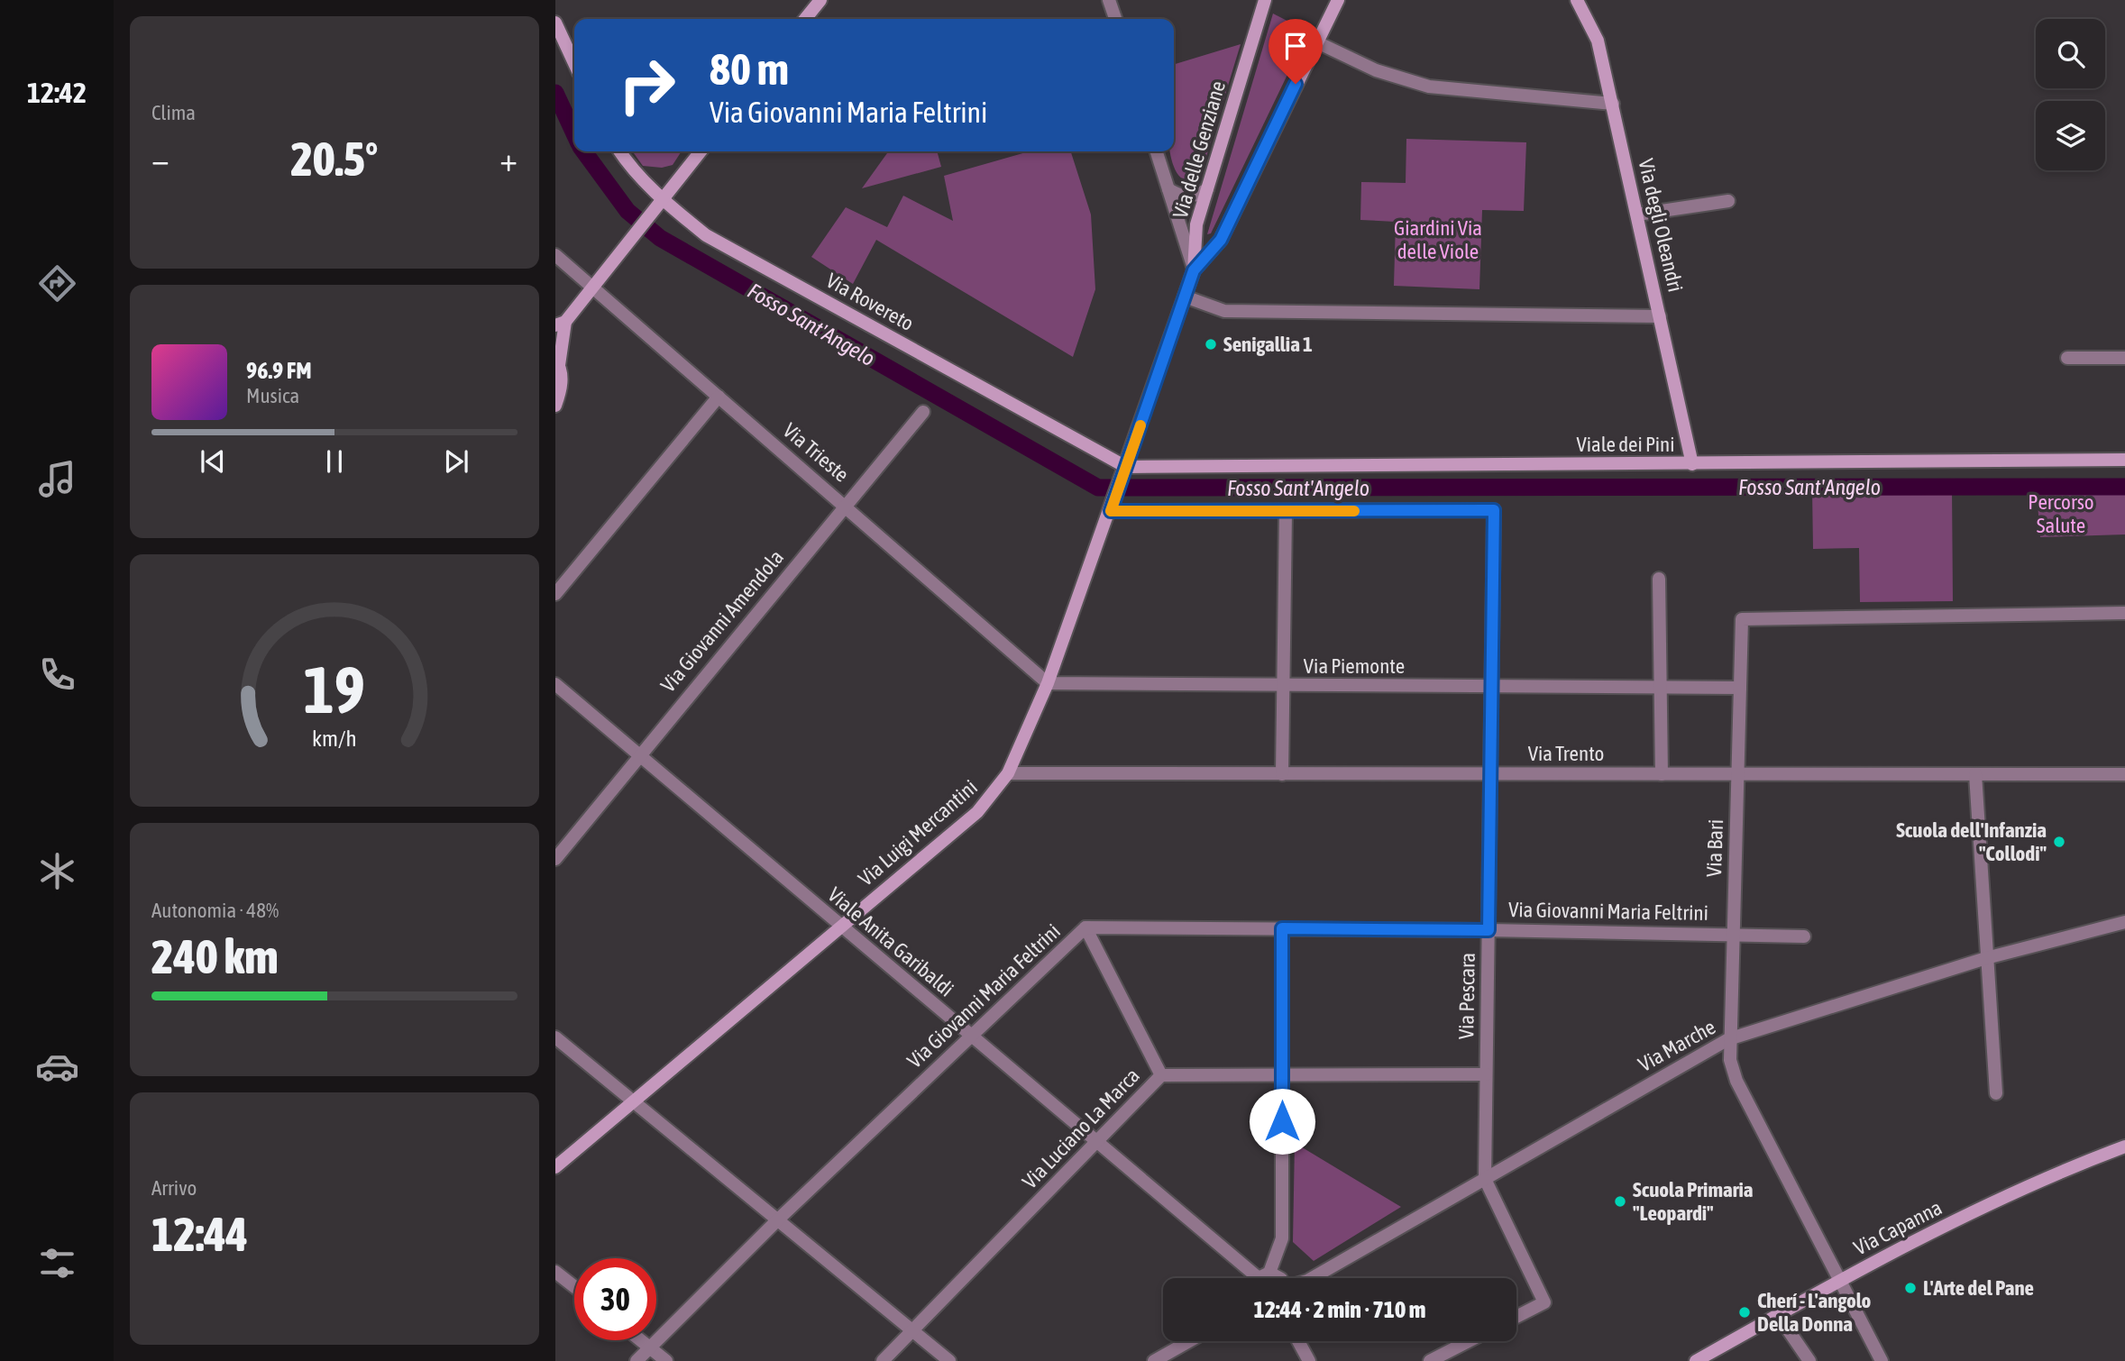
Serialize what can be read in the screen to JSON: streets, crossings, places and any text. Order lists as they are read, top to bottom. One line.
{"streets":{"street":["Via delle Genziane","Via degli Oleandri","Via Rovereto","Viale dei Pini","Via Trieste","Via Giovanni Amendola","Via Piemonte","Via Trento","Via Luigi Mercantini","Via Bari","Via Giovanni Maria Feltrini","Viale Anita Garibaldi","Via Pescara","Via Marche","Via Luciano La Marca","Via Capanna"]},"crossings":[["Via delle Genziane","Via Luigi Mercantini"],["Via degli Oleandri","Viale dei Pini"],["Via Rovereto","Viale dei Pini"],["Via Rovereto","Via Luigi Mercantini"],["Viale dei Pini","Via Luigi Mercantini"],["Via Trieste","Via Giovanni Amendola"],["Via Trieste","Via Piemonte"],["Via Trieste","Via Luigi Mercantini"],["Via Giovanni Amendola","Viale Anita Garibaldi"],["Via Piemonte","Via Luigi Mercantini"],["Via Piemonte","Via Bari"],["Via Piemonte","Via Pescara"],["Via Trento","Via Luigi Mercantini"],["Via Trento","Via Bari"],["Via Trento","Via Pescara"],["Via Luigi Mercantini","Viale Anita Garibaldi"],["Via Bari","Via Giovanni Maria Feltrini"],["Via Bari","Via Marche"],["Via Bari","Via Capanna"],["Via Giovanni Maria Feltrini","Viale Anita Garibaldi"],["Via Giovanni Maria Feltrini","Via Pescara"],["Viale Anita Garibaldi","Via Luciano La Marca"],["Via Pescara","Via Marche"],["Via Pescara","Via Luciano La Marca"]],"water":["Fosso Sant'Angelo"],"parks":["Giardini Via delle Viole","Percorso Salute"],"places":["Senigallia 1","Scuola dell'Infanzia \"Collodi\"","Scuola Primaria \"Leopardi\"","L'Arte del Pane","Cherí - L'angolo Della Donna"],"page":{"tabs":"12:42","tile":["Clima",["Autonomia · 48%","240 km"],["Arrivo","12:44"]],"turn":["80 m","Via Giovanni Maria Feltrini"],"heat":["−","20.5°","+"],"song":["96.9 FM","Musica"],"limit":"30","trip":"12:44 · 2 min · 710 m","gauge":["19","km/h"]}}
